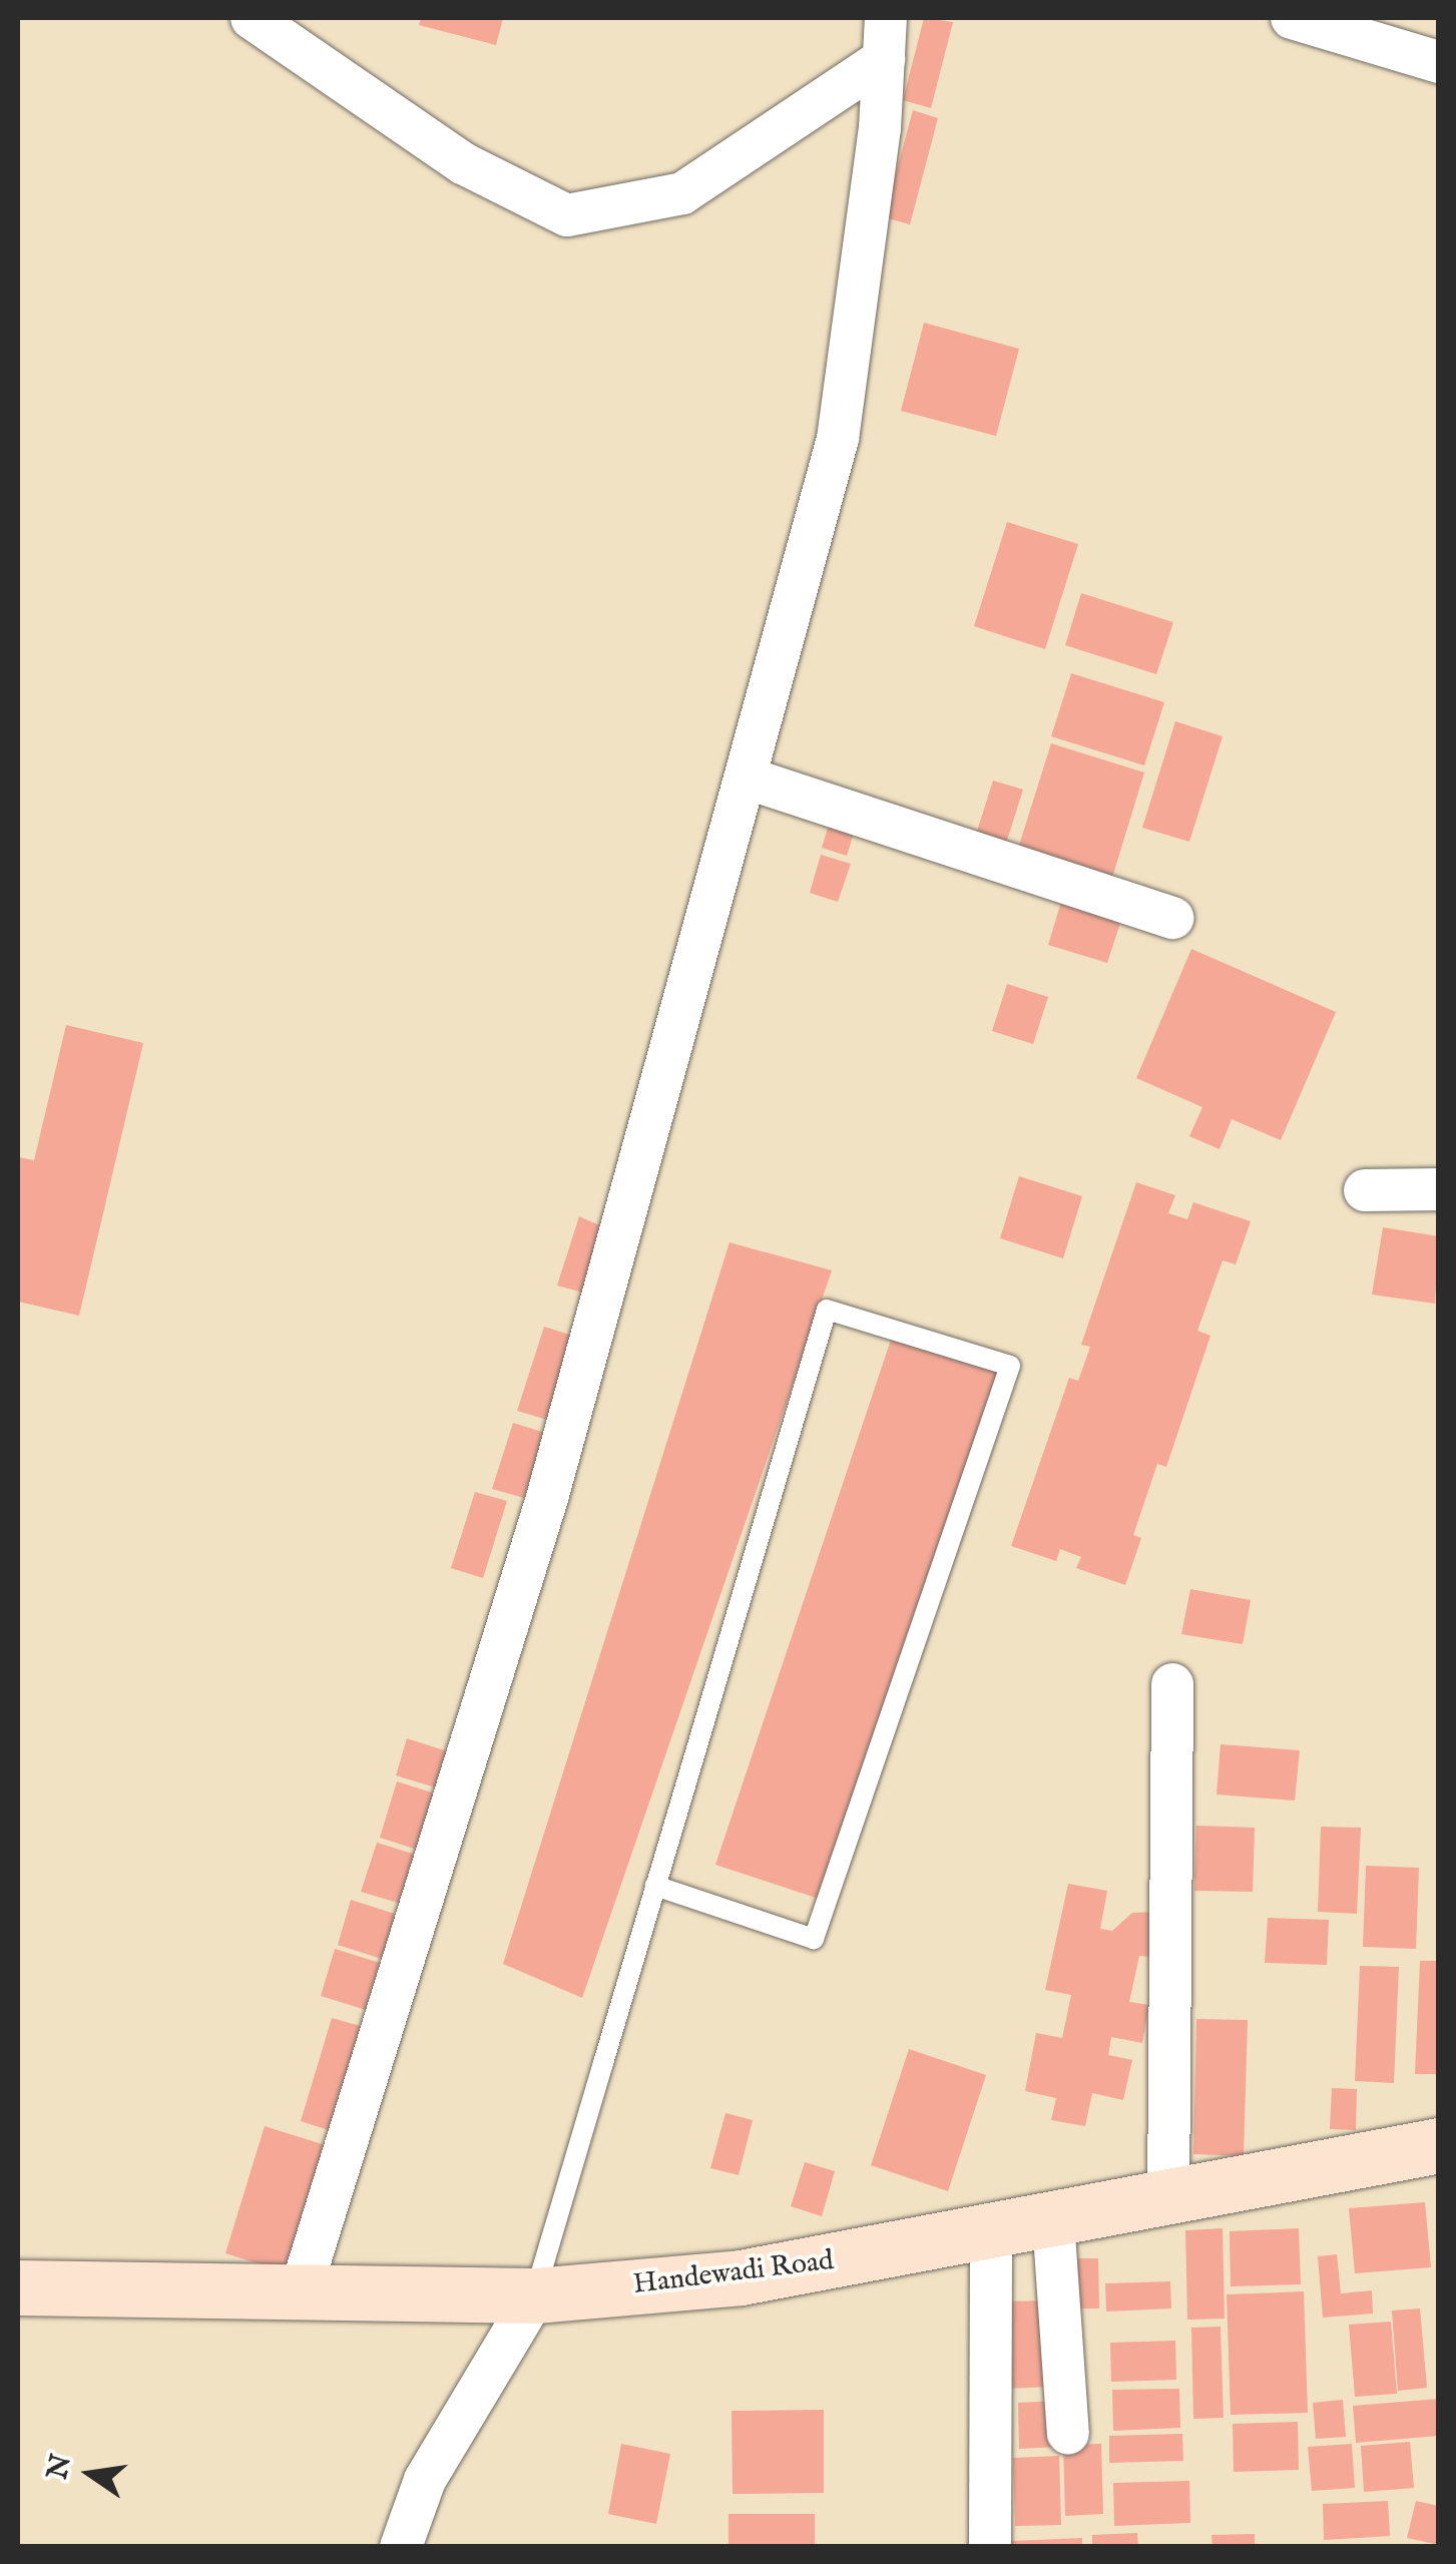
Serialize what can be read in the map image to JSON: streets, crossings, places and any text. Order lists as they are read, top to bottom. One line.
{"streets":{"main road":["Handewadi Road"]},"north":"left"}
